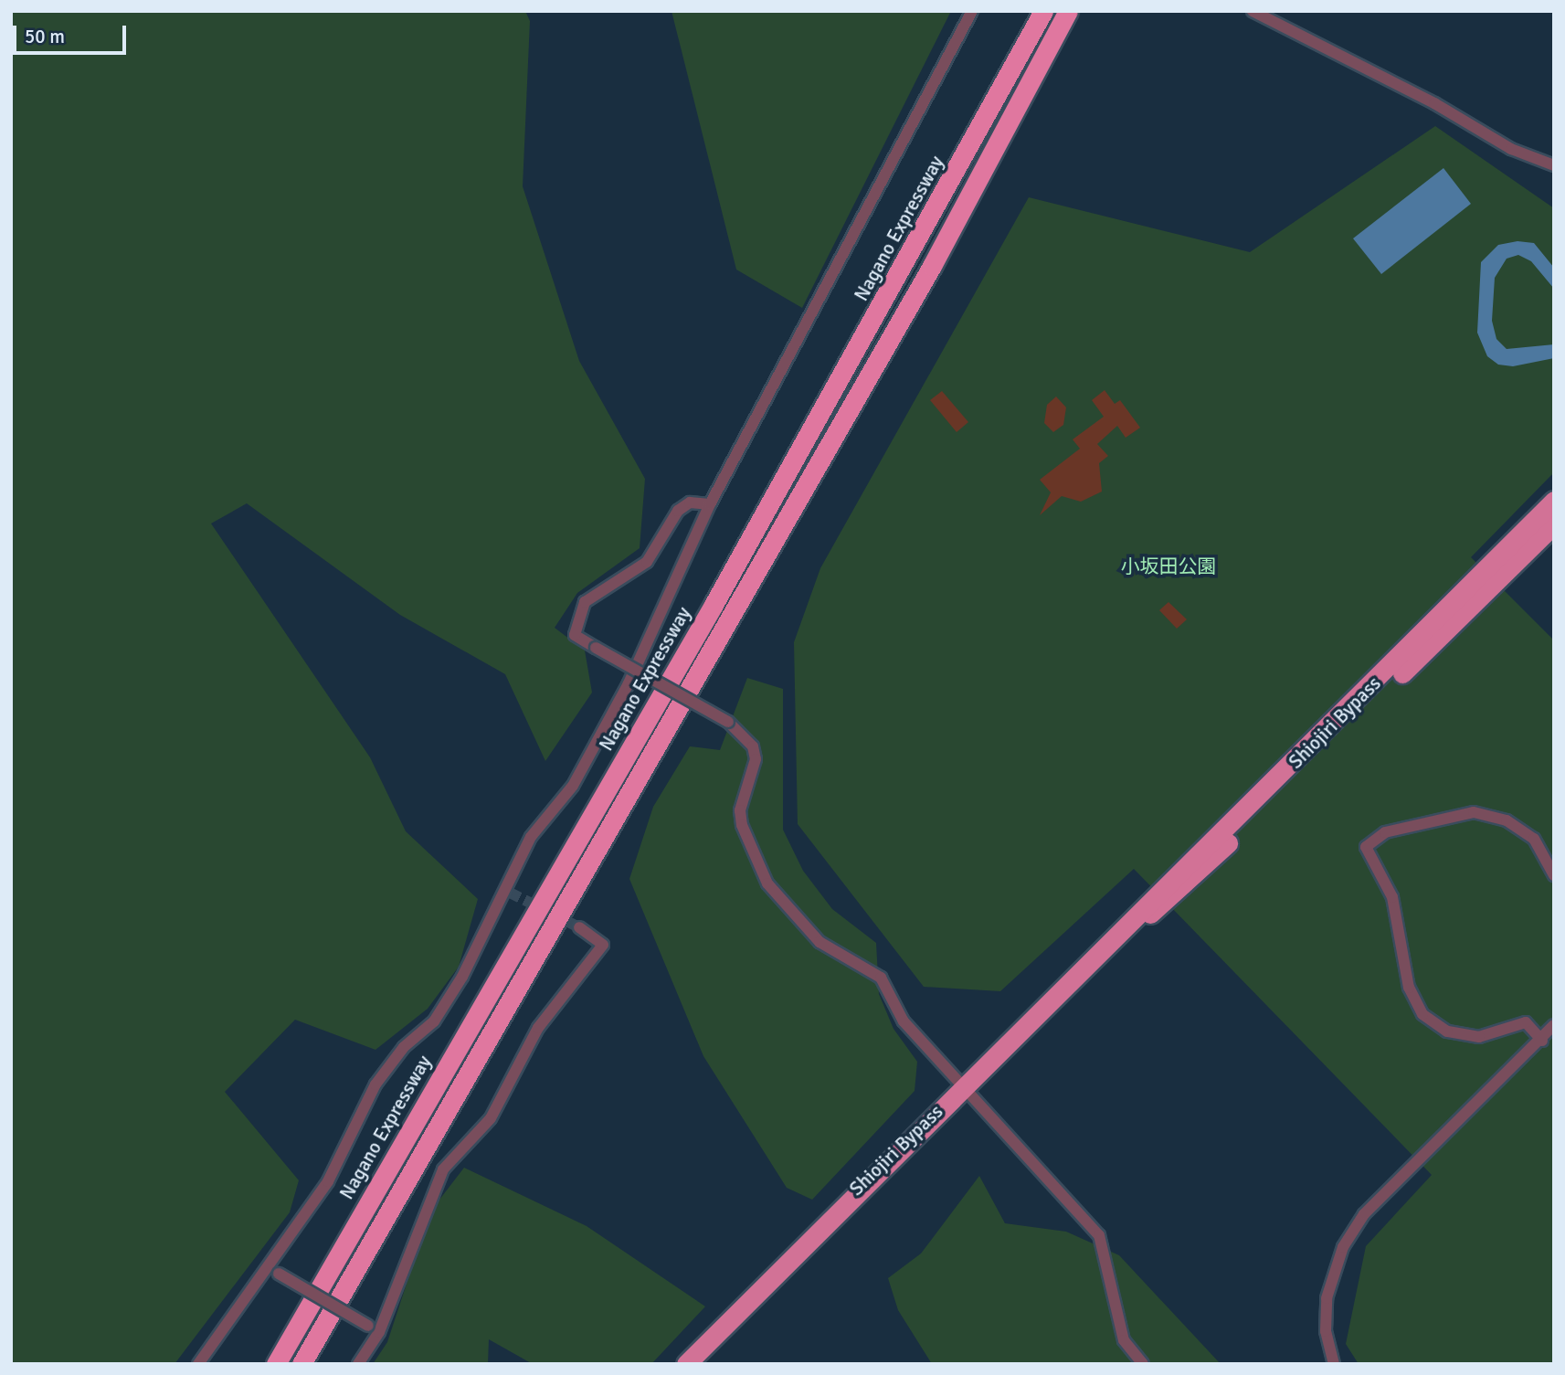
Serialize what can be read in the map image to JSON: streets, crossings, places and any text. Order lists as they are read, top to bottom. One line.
{"streets":{"highway":["Nagano Expressway","Shiojiri Bypass"]},"parks":["小坂田公園"],"scale_bar":"50 m"}
